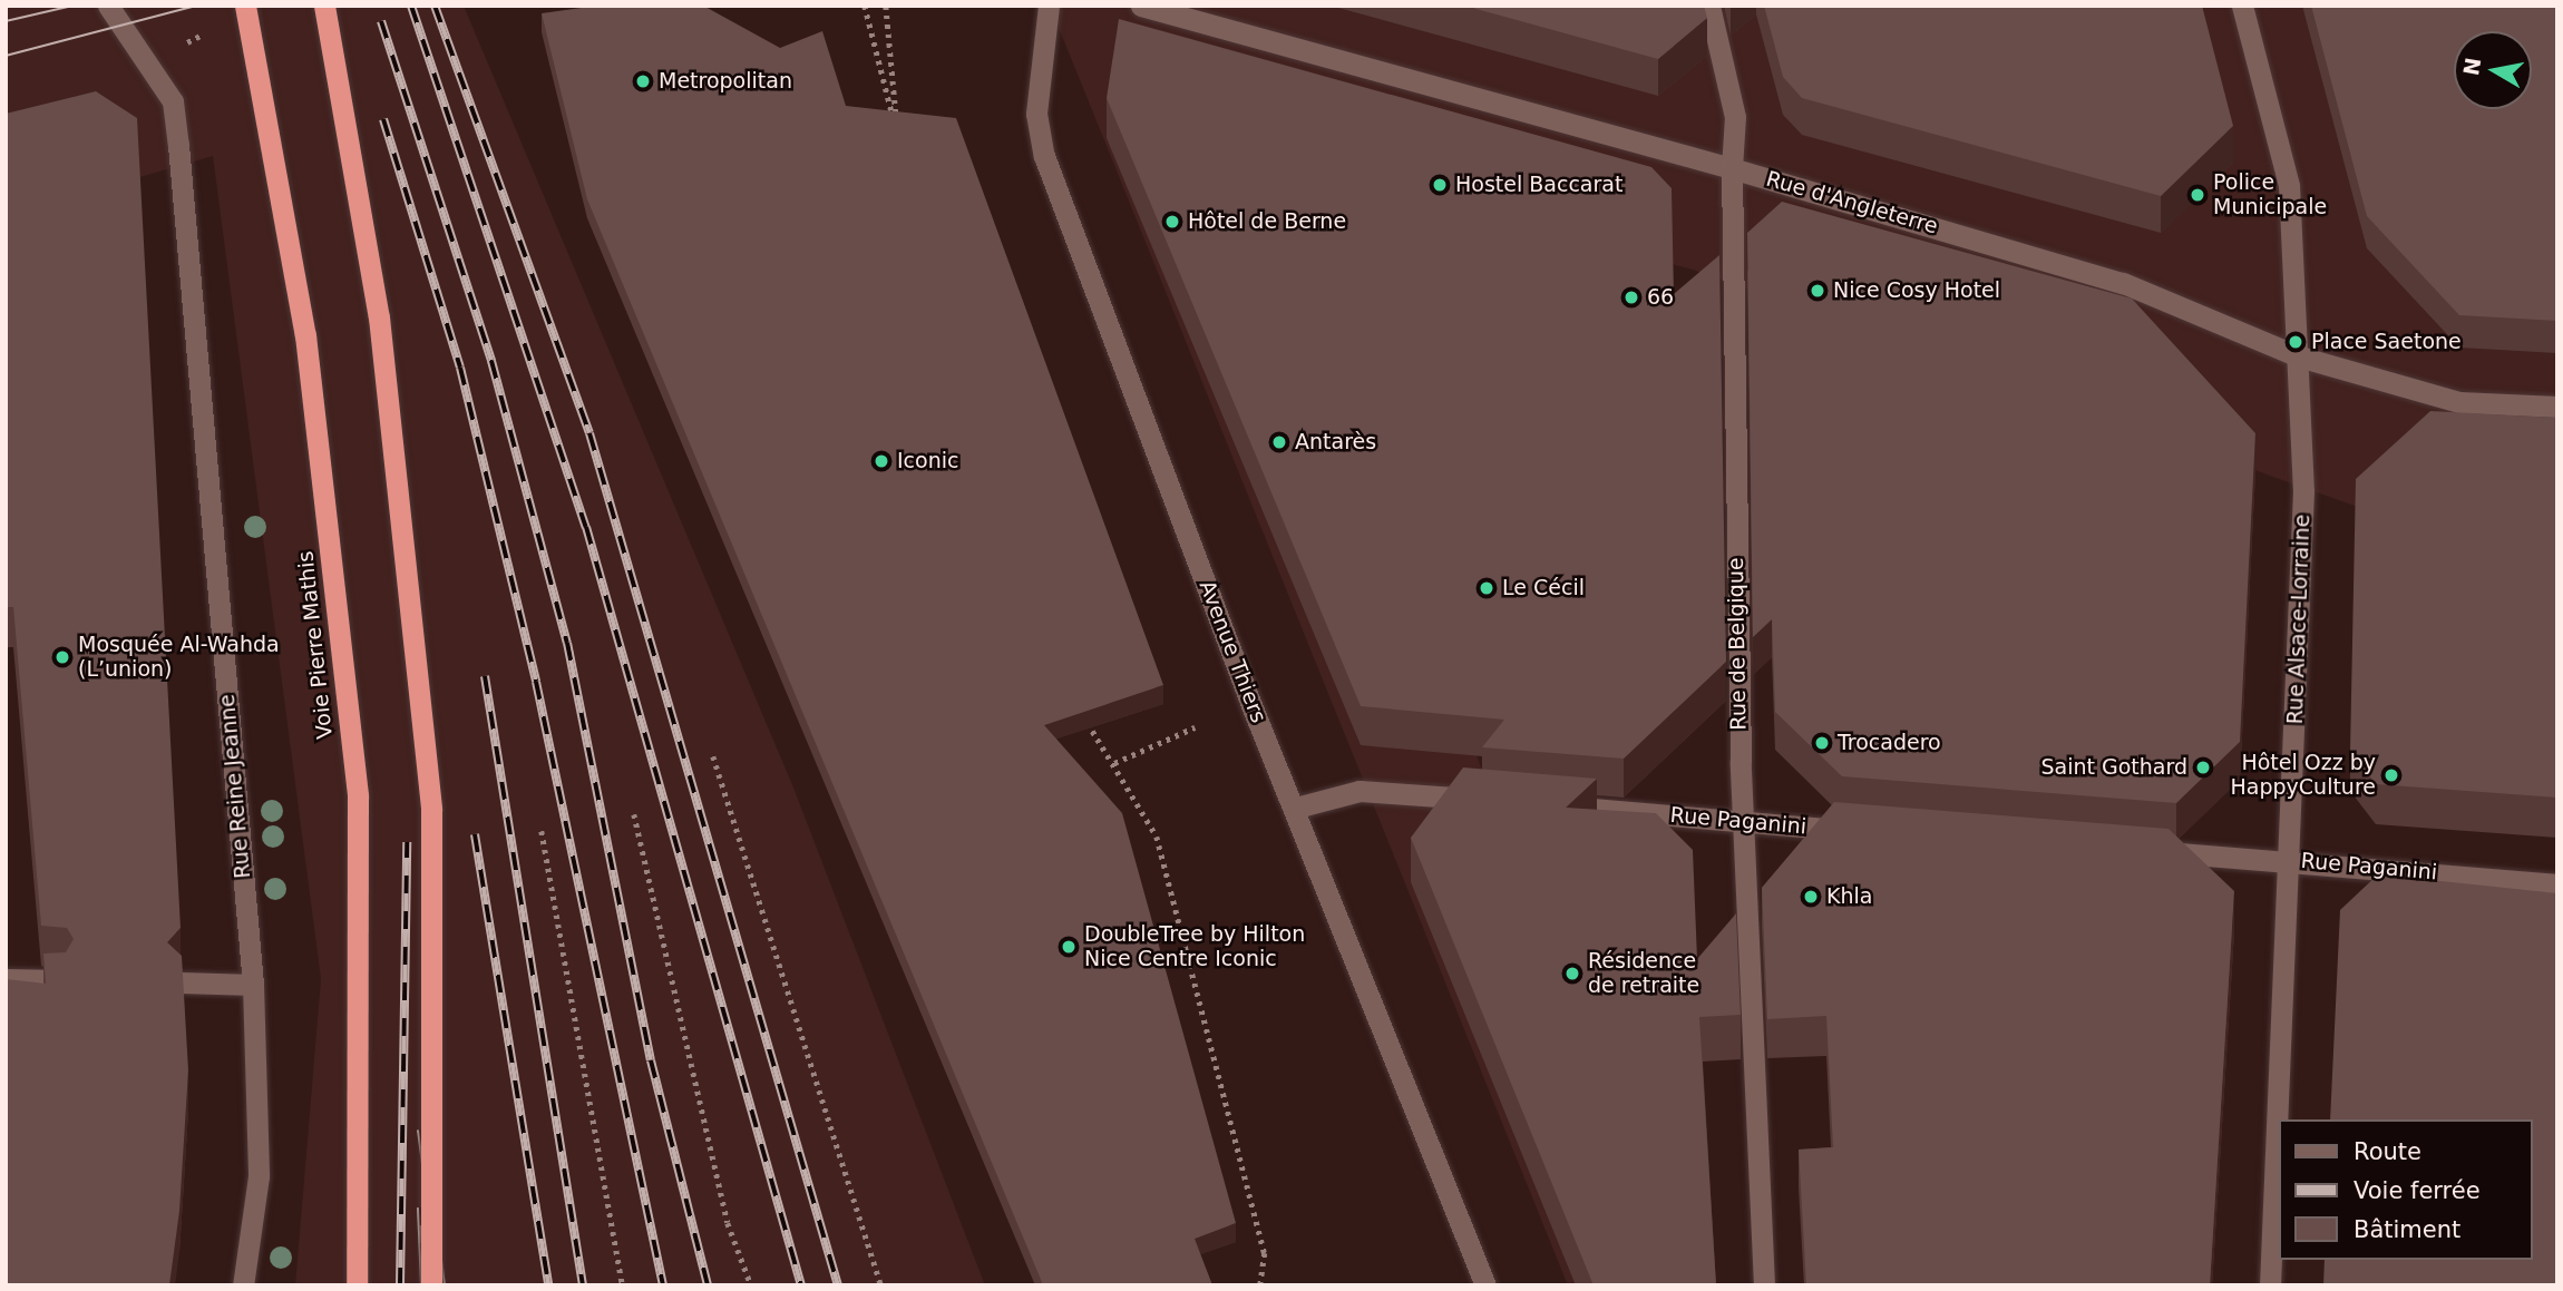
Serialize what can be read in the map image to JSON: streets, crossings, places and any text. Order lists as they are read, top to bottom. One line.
{"streets":{"highway":["Voie Pierre Mathis"],"street":["Rue d'Angleterre","Rue Alsace-Lorraine","Rue de Belgique","Avenue Thiers","Rue Reine Jeanne","Rue Paganini"]},"crossings":[["Rue d'Angleterre","Rue Alsace-Lorraine"],["Rue d'Angleterre","Rue de Belgique"],["Rue Alsace-Lorraine","Rue Paganini"],["Rue de Belgique","Rue Paganini"]],"places":["Metropolitan","Hostel Baccarat","Police Municipale","Hôtel de Berne","Nice Cosy Hotel","66","Place Saetone","Antarès","Iconic","Le Cécil","Mosquée Al-Wahda (L’union)","Trocadero","Saint Gothard","Hôtel Ozz by HappyCulture","Khla","DoubleTree by Hilton Nice Centre Iconic","Résidence de retraite"],"legend":["Route","Voie ferrée","Bâtiment"],"north":"left"}
